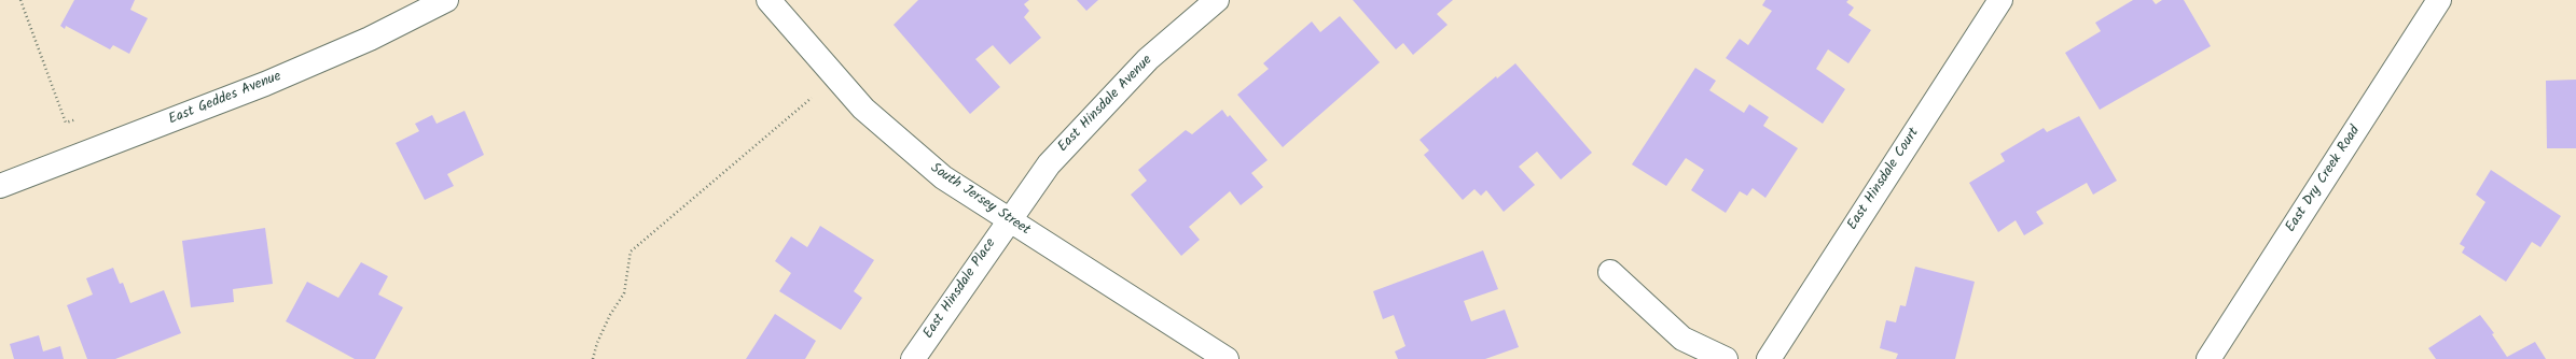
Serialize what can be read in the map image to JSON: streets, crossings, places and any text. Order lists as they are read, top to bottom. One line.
{"streets":{"street":["East Geddes Avenue","East Hinsdale Avenue","East Hinsdale Court","East Dry Creek Road","South Jersey Street","East Hinsdale Place"]},"crossings":[["East Hinsdale Avenue","South Jersey Street"],["East Hinsdale Avenue","East Hinsdale Place"],["South Jersey Street","East Hinsdale Place"]]}
